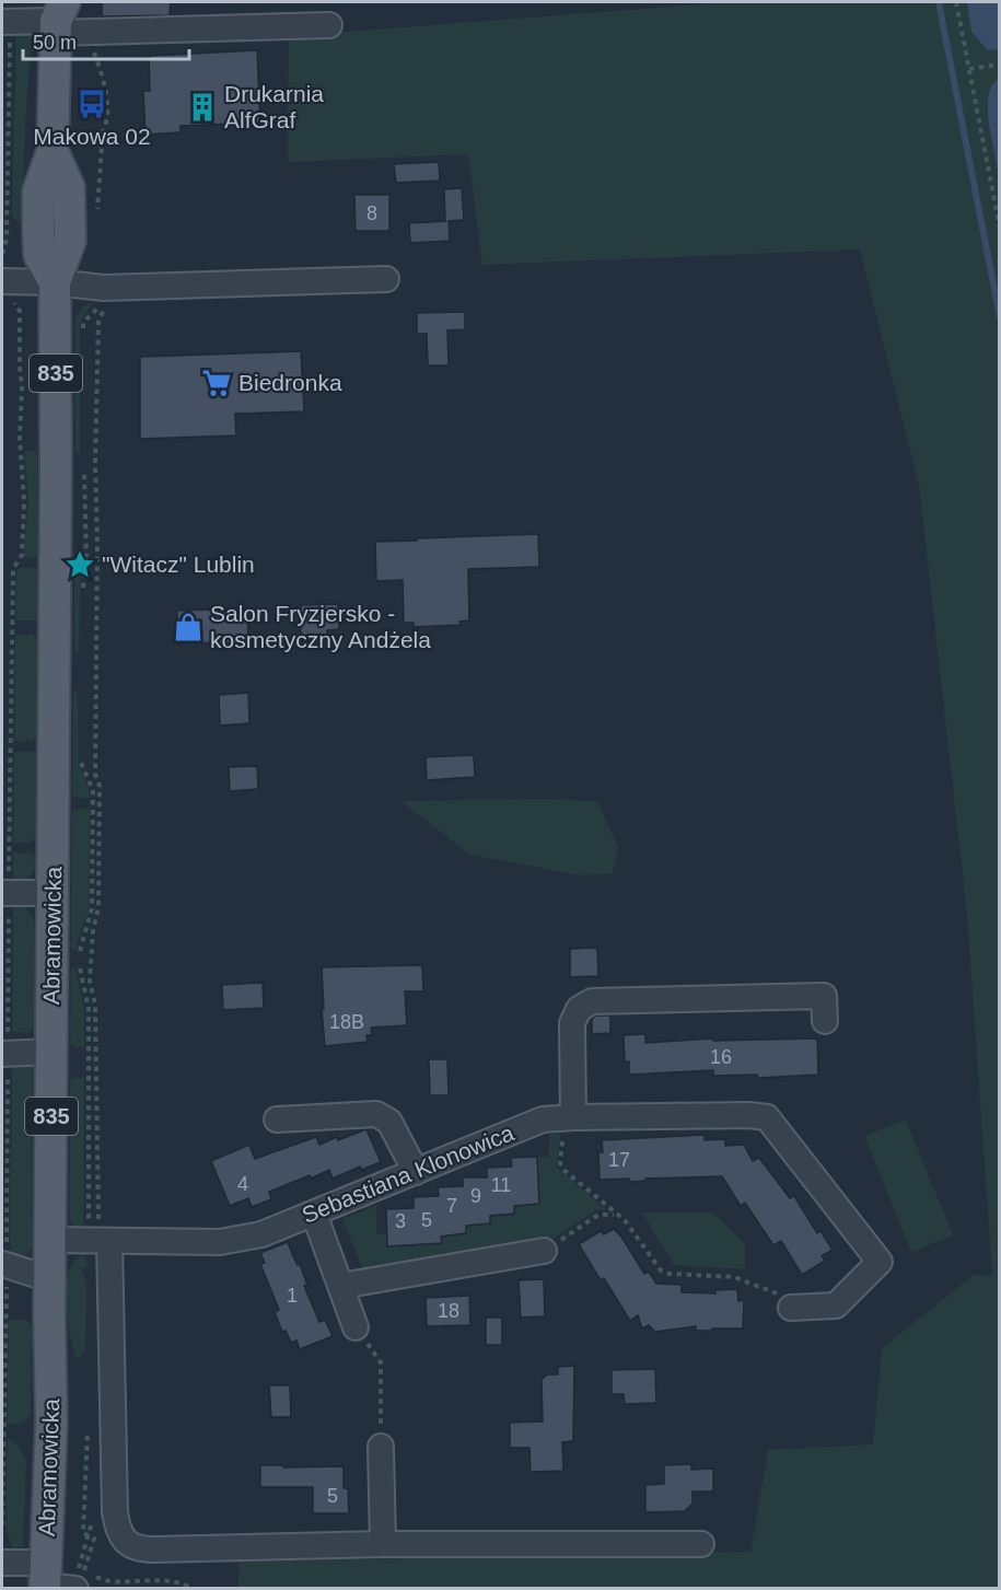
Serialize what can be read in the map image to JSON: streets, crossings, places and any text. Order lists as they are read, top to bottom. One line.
{"streets":{"main road":["835","Abramowicka"],"street":["Sebastiana Klonowica"]},"crossings":[["Abramowicka","Sebastiana Klonowica"]],"places":{"bus stop":["Makowa 02"],"building":["Drukarnia AlfGraf"],"supermarket":["Biedronka"],"place":["\"Witacz\" Lublin"],"shop":["Salon Fryzjersko - kosmetyczny Andżela"]},"house_numbers":["8","18B","16","17","4","11","9","7","5","3","1","18","5"],"scale_bar":"50 m"}
